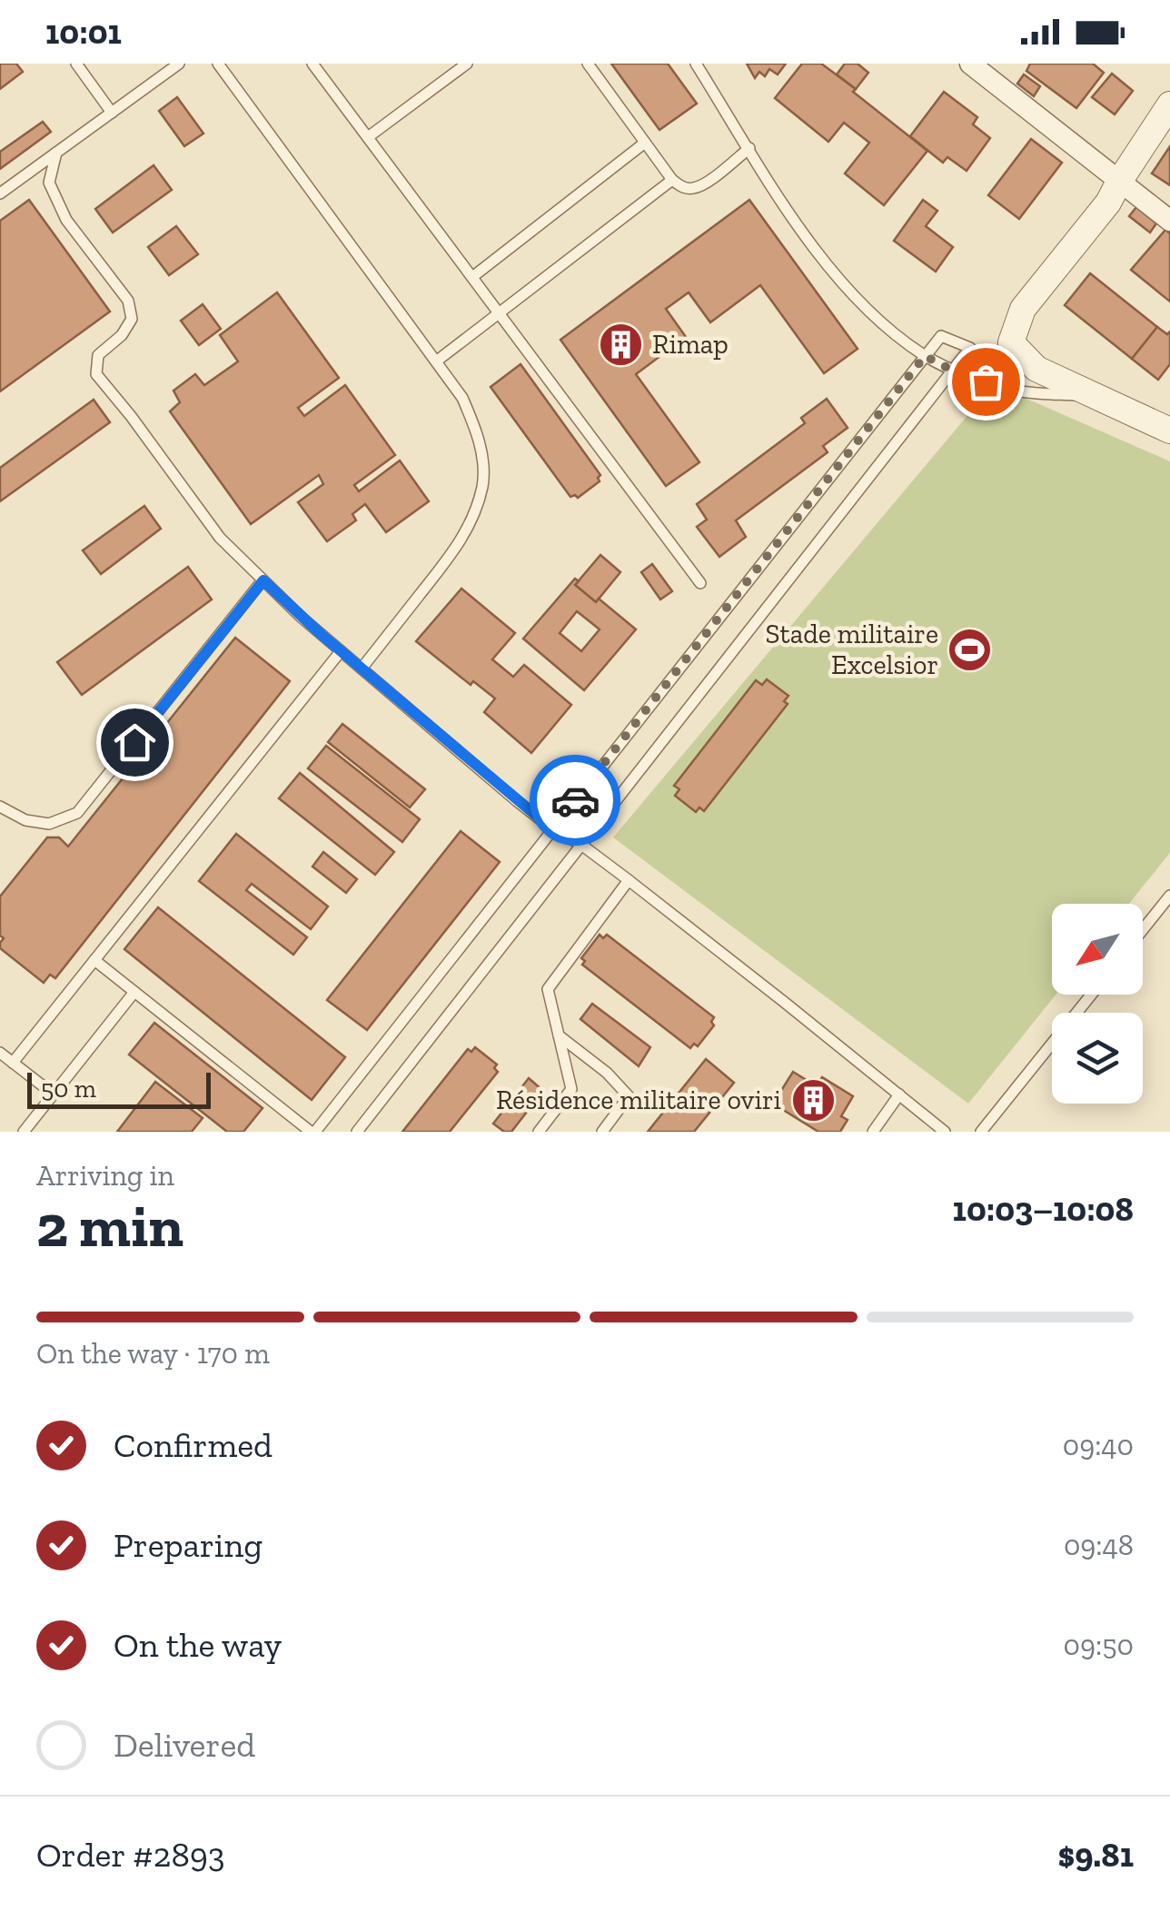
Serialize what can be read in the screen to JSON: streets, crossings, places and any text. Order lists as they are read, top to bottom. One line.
{"places":{"building":["Rimap","Résidence militaire oviri"],"sports":["Stade militaire Excelsior"]},"scale_bar":"50 m","north":"bottom left","page":{"status":"10:01","scale":"50 m","heading":["2 min","Arriving in","10:03–10:08"],"panel":["Order #2893","$9.81"],"bar":"On the way · 170 m","list":[["Confirmed","09:40"],["Preparing","09:48"],["On the way","09:50"],"Delivered"]}}
